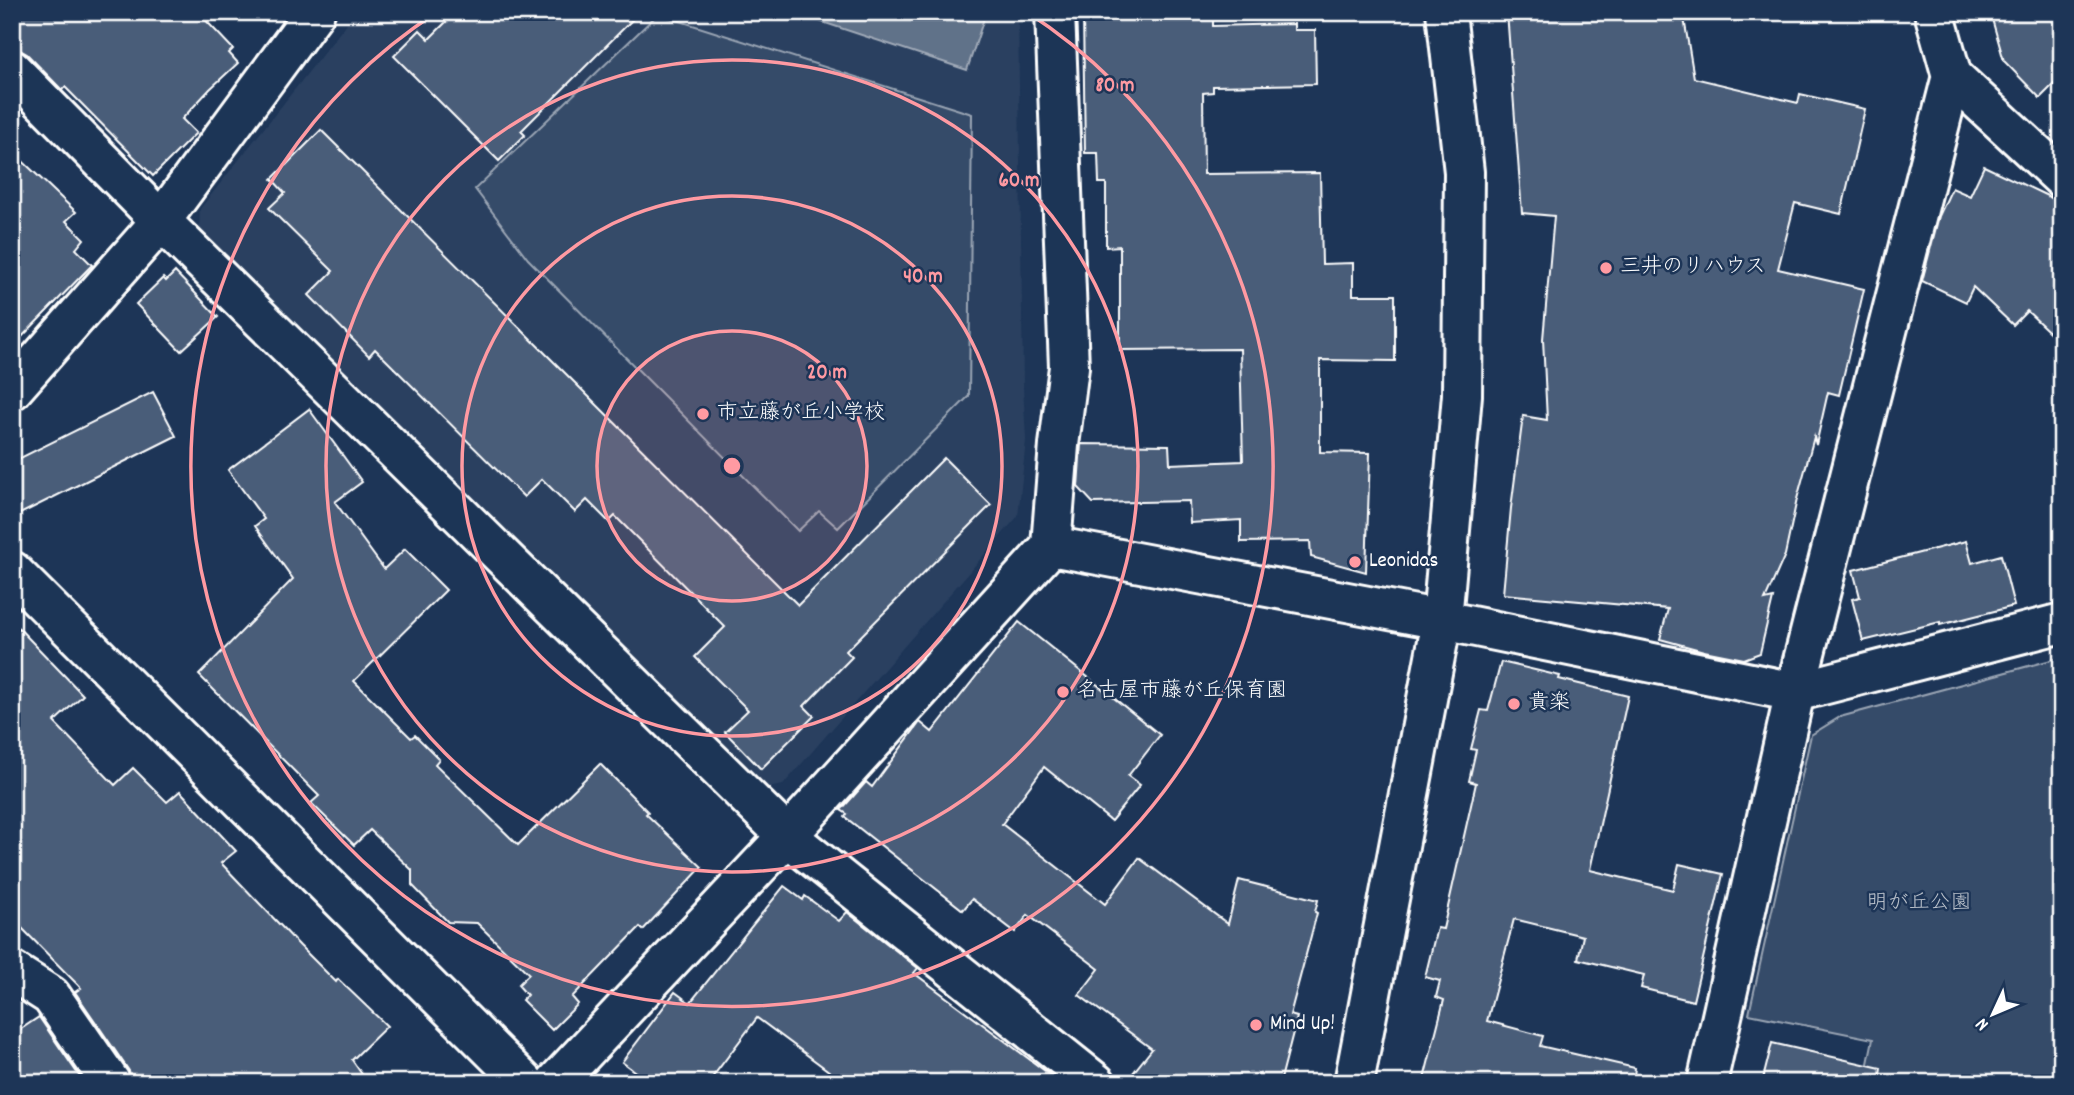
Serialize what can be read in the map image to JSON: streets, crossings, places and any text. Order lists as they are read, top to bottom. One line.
{"parks":["明が丘公園"],"places":["三井のリハウス","市立藤が丘小学校","Leonidas","名古屋市藤が丘保育園","貴楽","Mind Up!"],"north":"bottom left","rings":["80 m","60 m","40 m","20 m"]}
